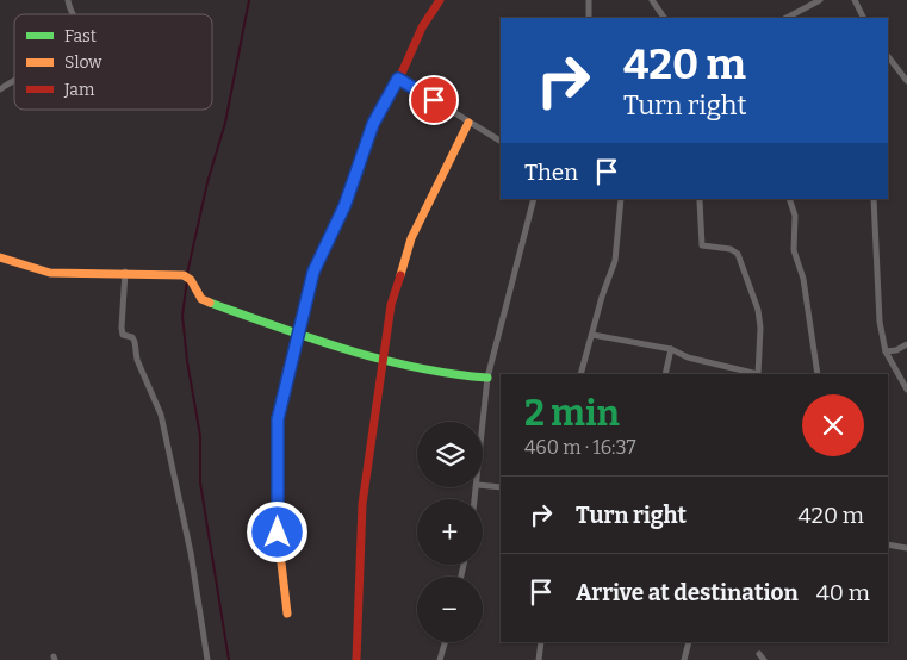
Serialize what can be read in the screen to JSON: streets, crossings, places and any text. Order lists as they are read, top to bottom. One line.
{"legend":["Fast","Slow","Jam"],"page":{"turn":["420 m","Turn right"],"then":"Then","heading":["2 min","460 m · 16:37"],"map_buttons":["+","−"],"list":[{"name":"Turn right","value":"420 m"},{"name":"Arrive at destination","value":"40 m"}]}}
